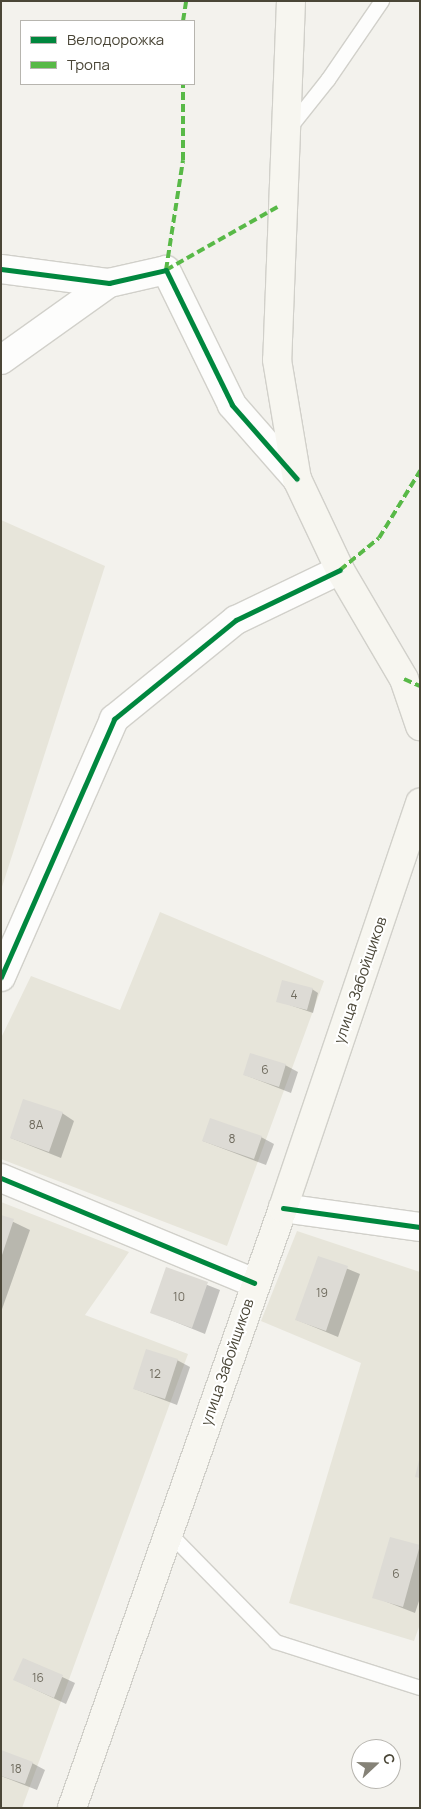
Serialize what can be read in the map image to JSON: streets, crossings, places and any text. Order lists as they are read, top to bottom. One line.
{"streets":{"main road":["улица Забойщиков"]},"house_numbers":["4","6","8А","8","19","10","12","6","16","18"],"legend":["Велодорожка","Тропа"],"north":"right"}
